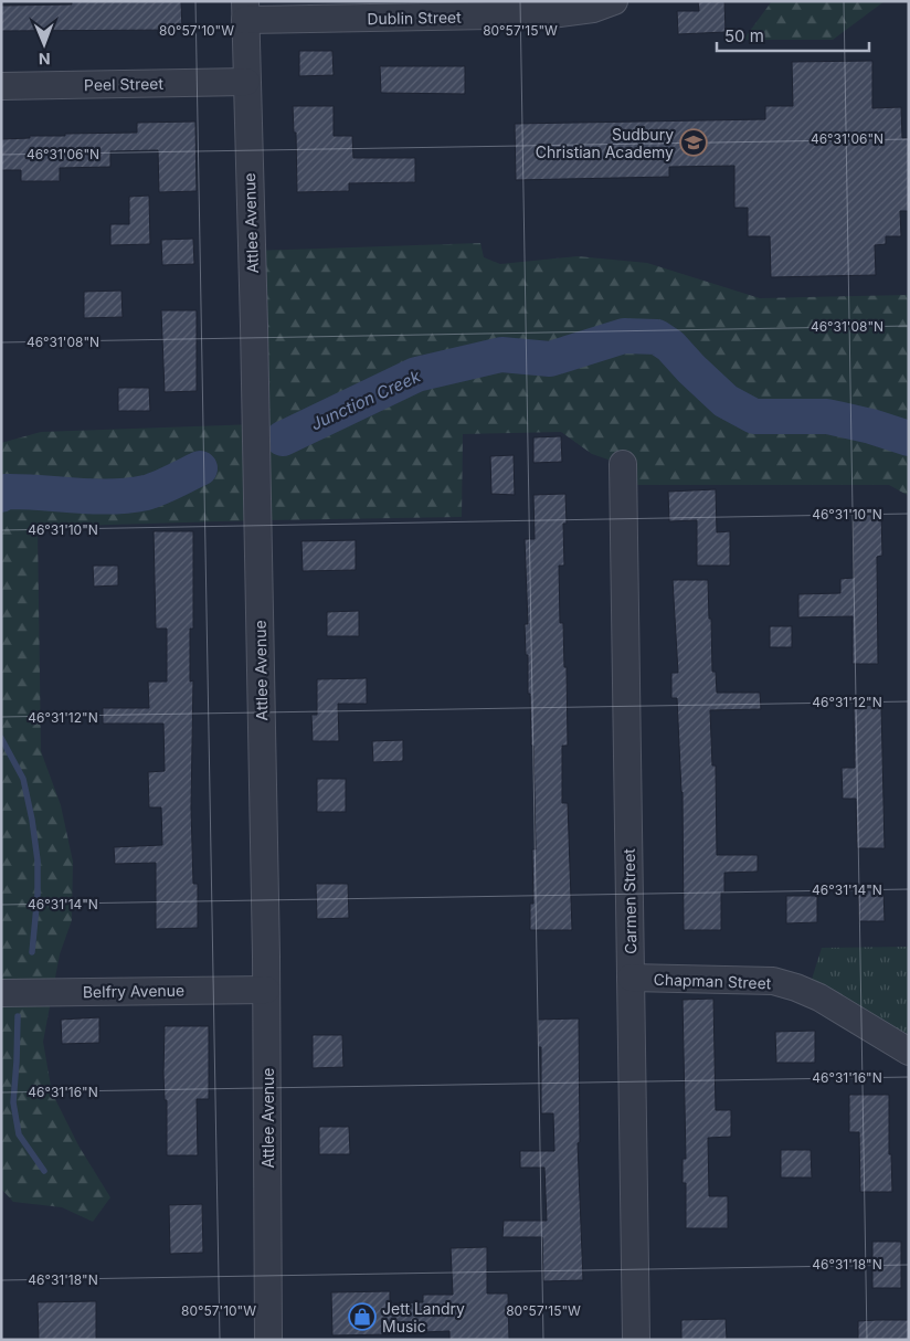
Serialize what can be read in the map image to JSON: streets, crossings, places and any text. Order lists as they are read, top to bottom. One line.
{"streets":{"street":["Dublin Street","Peel Street","Attlee Avenue","Carmen Street","Chapman Street","Belfry Avenue"]},"crossings":[["Dublin Street","Attlee Avenue"],["Peel Street","Attlee Avenue"],["Attlee Avenue","Belfry Avenue"],["Carmen Street","Chapman Street"]],"water":["Junction Creek"],"places":{"school or university":["Sudbury Christian Academy"],"shop":["Jett Landry Music"]},"scale_bar":"50 m","north":"bottom","coordinates":["80°57'10\"W","80°57'15\"W","46°31'06\"N","46°31'08\"N","46°31'10\"N","46°31'12\"N","46°31'14\"N","46°31'16\"N","46°31'18\"N"]}
